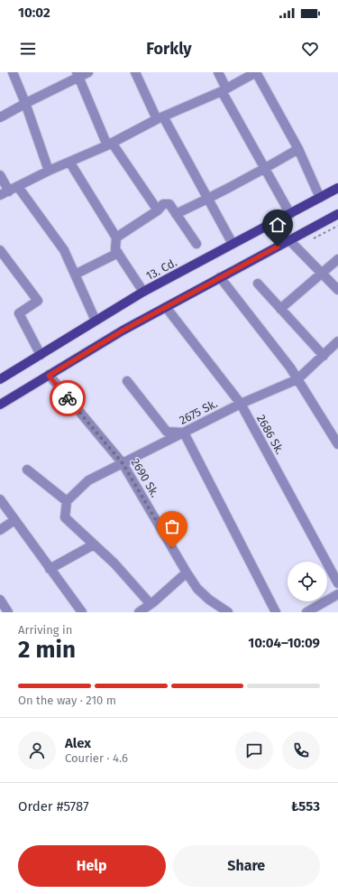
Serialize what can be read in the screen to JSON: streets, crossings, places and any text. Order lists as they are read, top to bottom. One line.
{"streets":{"main road":["13. Cd."],"street":["2675 Sk.","2686 Sk.","2690 Sk."]},"crossings":[["2675 Sk.","2686 Sk."],["2675 Sk.","2690 Sk."]],"page":{"status":"10:02","header":"Forkly","heading":["2 min","Arriving in","10:04–10:09"],"panel":["Alex","Courier · 4.6","Order #5787","₺553"],"bar":"On the way · 210 m","buttons":["Help","Share"]}}
